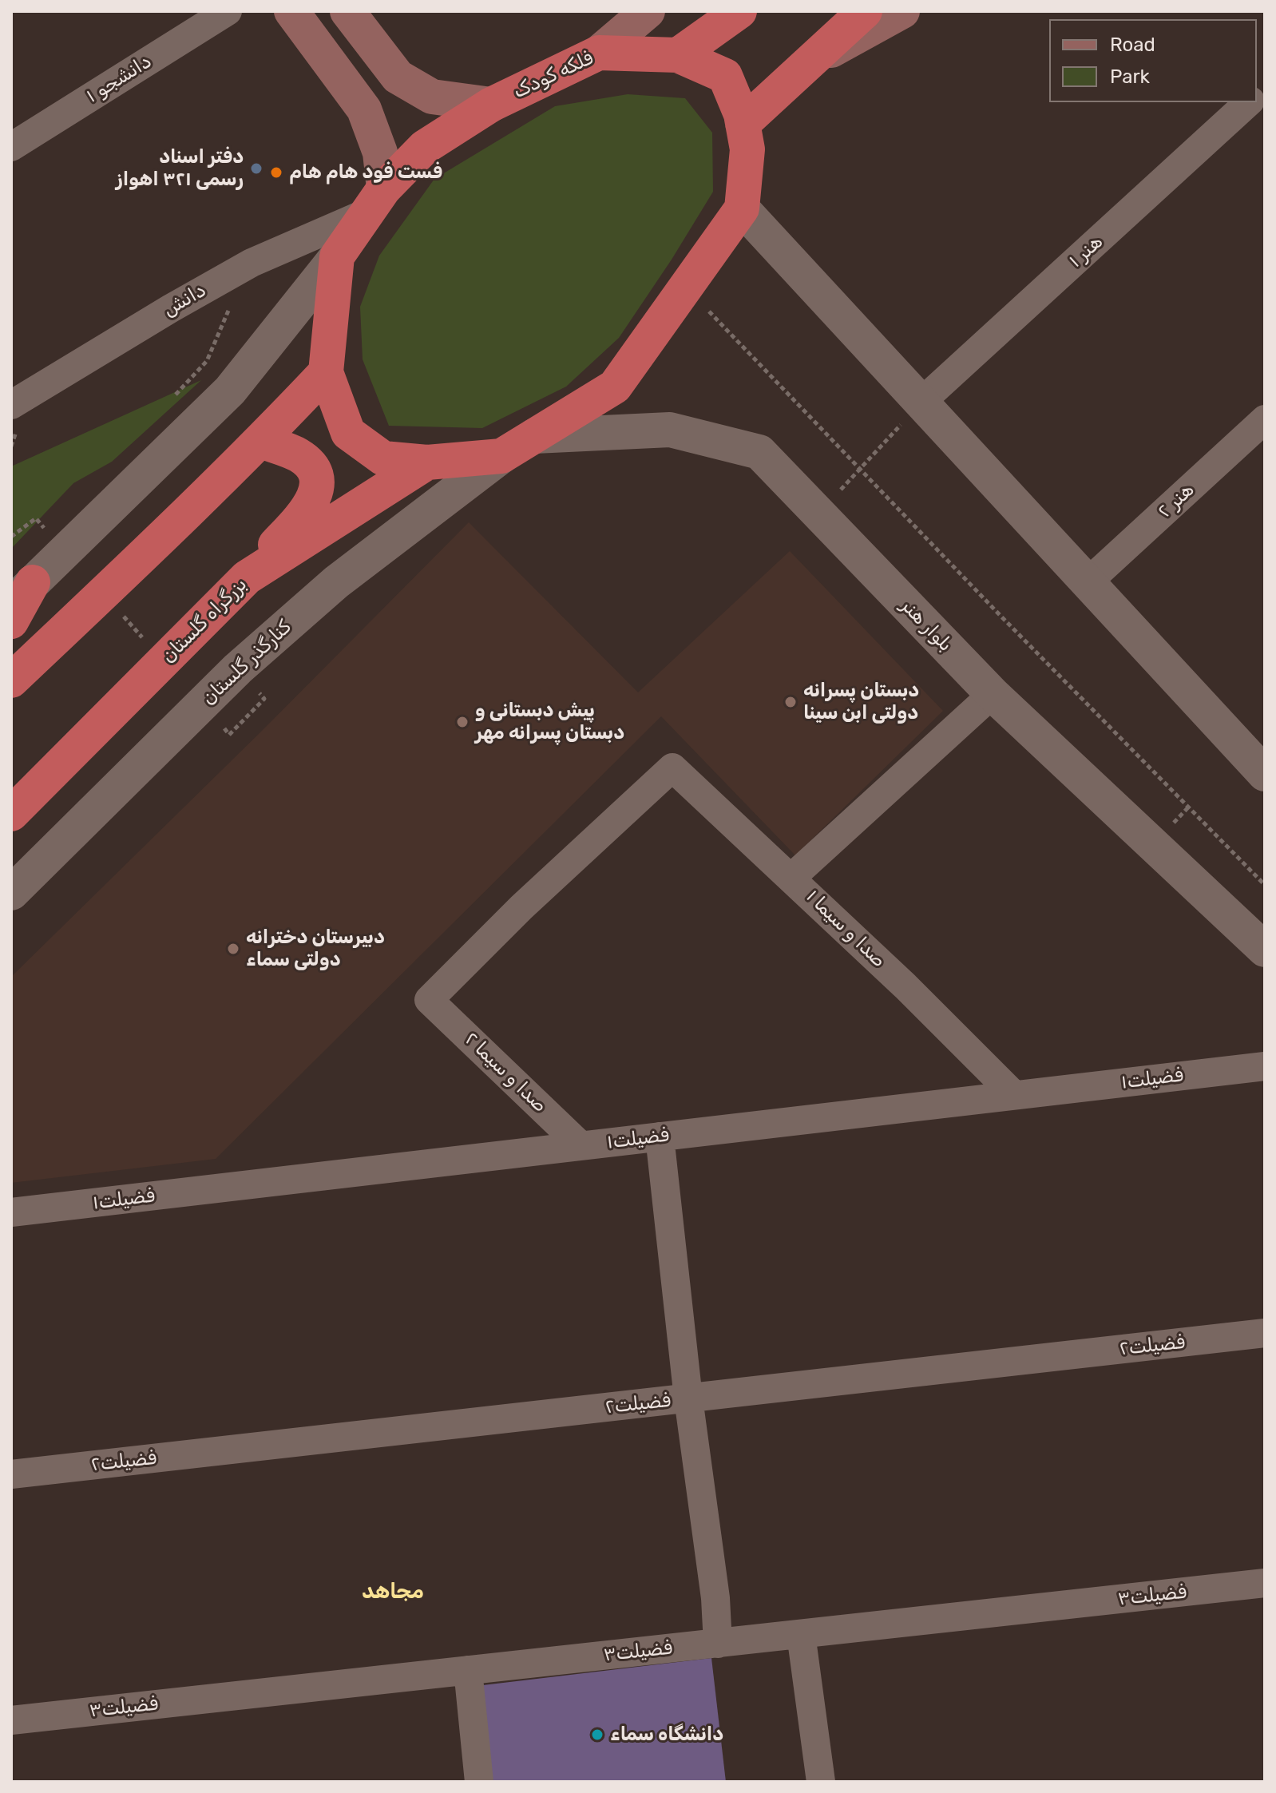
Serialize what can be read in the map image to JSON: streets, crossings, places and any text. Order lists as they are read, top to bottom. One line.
{"streets":{"highway":["فلکه کودک","بزرگراه گلستان"],"street":["دانشجو ۱","هنر ۱","دانش","هنر ۲","بلوار هنر","کنارگذر گلستان","صدا و سیما ۱","صدا و سیما ۲","فضیلت۱","فضیلت۲","فضیلت۳"]},"crossings":[["فلکه کودک","دانش"],["فلکه کودک","بزرگراه گلستان"],["فلکه کودک","بلوار هنر"],["فلکه کودک","کنارگذر گلستان"],["صدا و سیما ۱","صدا و سیما ۲"],["صدا و سیما ۱","فضیلت۱"],["صدا و سیما ۲","فضیلت۱"]],"districts":["مجاهد"],"places":["دفتر اسناد رسمی ۳۲۱ اهواز","فست فود هام هام","دبستان پسرانه دولتی ابن سینا","پیش دبستانی و دبستان پسرانه مهر","دبیرستان دخترانه دولتی سماء","دانشگاه سماء"],"legend":["Road","Park"]}
